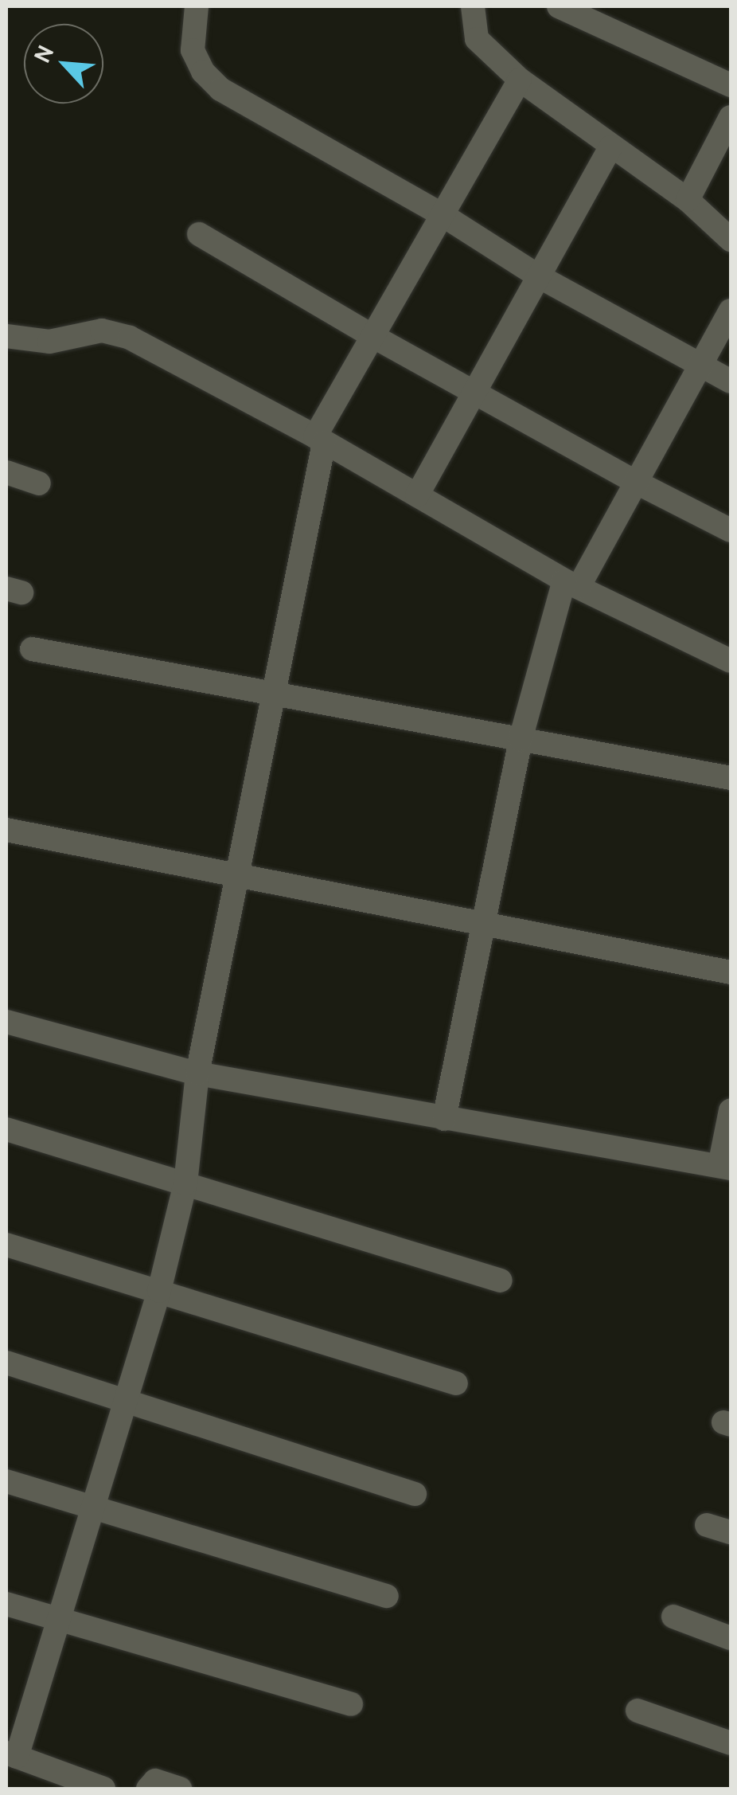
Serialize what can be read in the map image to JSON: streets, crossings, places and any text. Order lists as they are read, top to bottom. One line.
{"north":"top left"}
